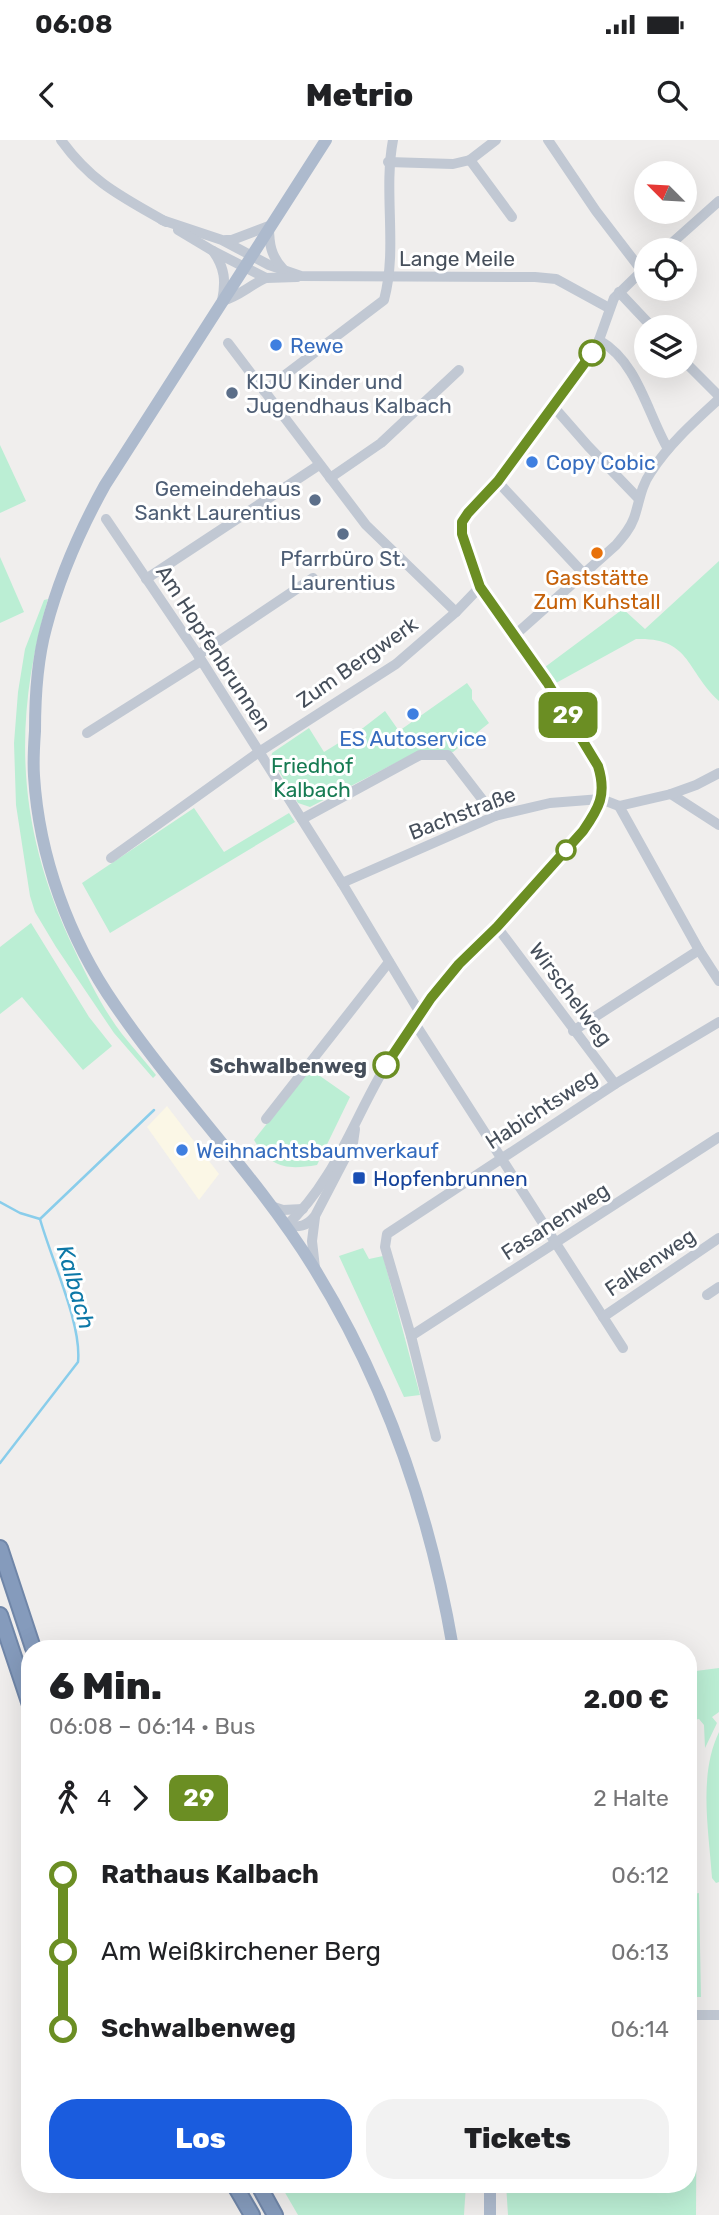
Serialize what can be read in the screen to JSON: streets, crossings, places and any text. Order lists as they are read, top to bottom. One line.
{"streets":{"street":["Lange Meile","Am Hopfenbrunnen","Zum Bergwerk","Bachstraße","Wirschelweg","Habichtsweg","Fasanenweg","Falkenweg"]},"crossings":[["Am Hopfenbrunnen","Zum Bergwerk"],["Am Hopfenbrunnen","Bachstraße"],["Wirschelweg","Habichtsweg"],["Habichtsweg","Fasanenweg"]],"water":["Kalbach"],"parks":["Friedhof Kalbach"],"places":{"other":["Rewe","KIJU Kinder und Jugendhaus Kalbach","Copy Cobic","Gemeindehaus Sankt Laurentius","Pfarrbüro St. Laurentius","Gaststätte Zum Kuhstall","ES Autoservice","Schwalbenweg","Weihnachtsbaumverkauf"],"transit":["Hopfenbrunnen"]},"lines":["bus line 29"],"north":"top left","page":{"status":"06:08","header":"Metrio","on_map":"29","heading":["6 Min.","06:08 – 06:14 · Bus","2.00 €"],"legs":["4","29","2 Halte"],"list":[{"name":"Rathaus Kalbach","value":"06:12"},{"name":"Am Weißkirchener Berg","value":"06:13"},{"name":"Schwalbenweg","value":"06:14"}],"buttons":["Los","Tickets"]}}
